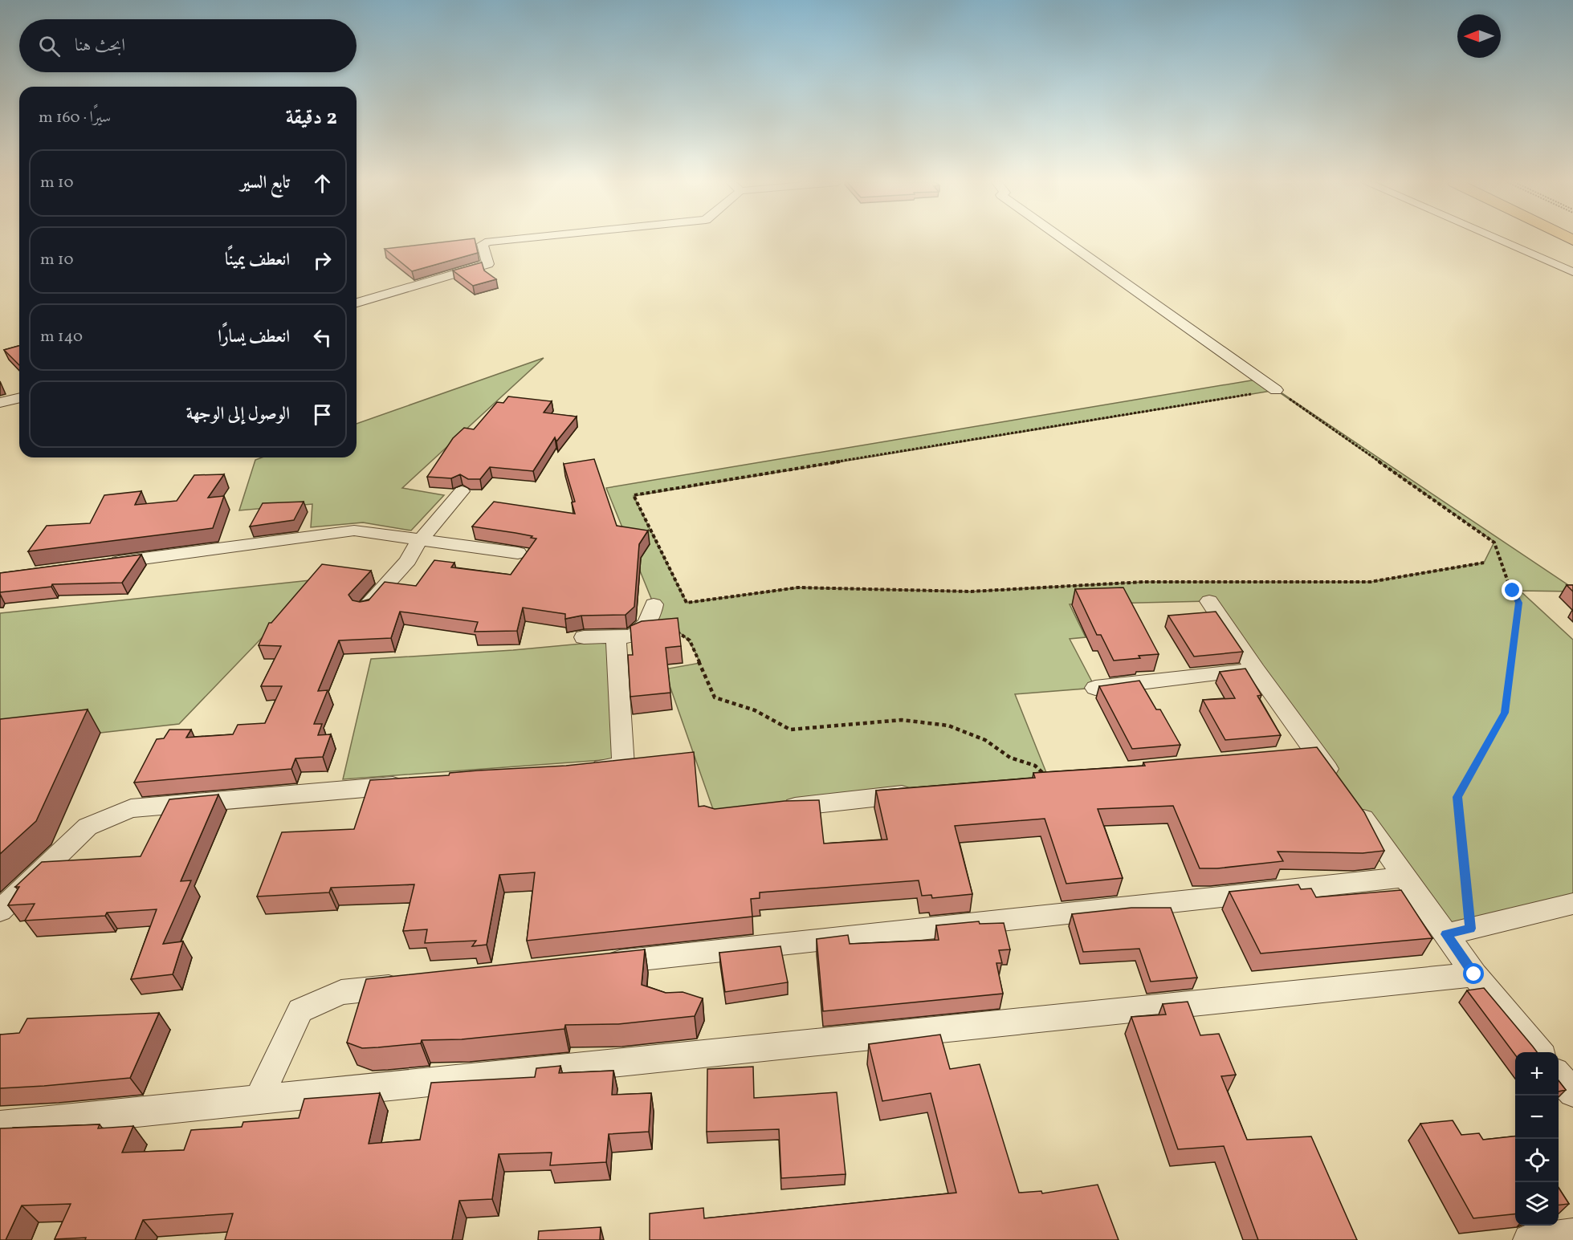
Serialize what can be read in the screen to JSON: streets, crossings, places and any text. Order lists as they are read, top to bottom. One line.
{"north":"left","page":{"search":"ابحث هنا","heading":["2 دقيقة","سيرًا · 160 m"],"list":[["تابع السير","10 m"],["انعطف يمينًا","10 m"],["انعطف يسارًا","140 m"],"الوصول إلى الوجهة"],"map_buttons":["+","−"]}}
